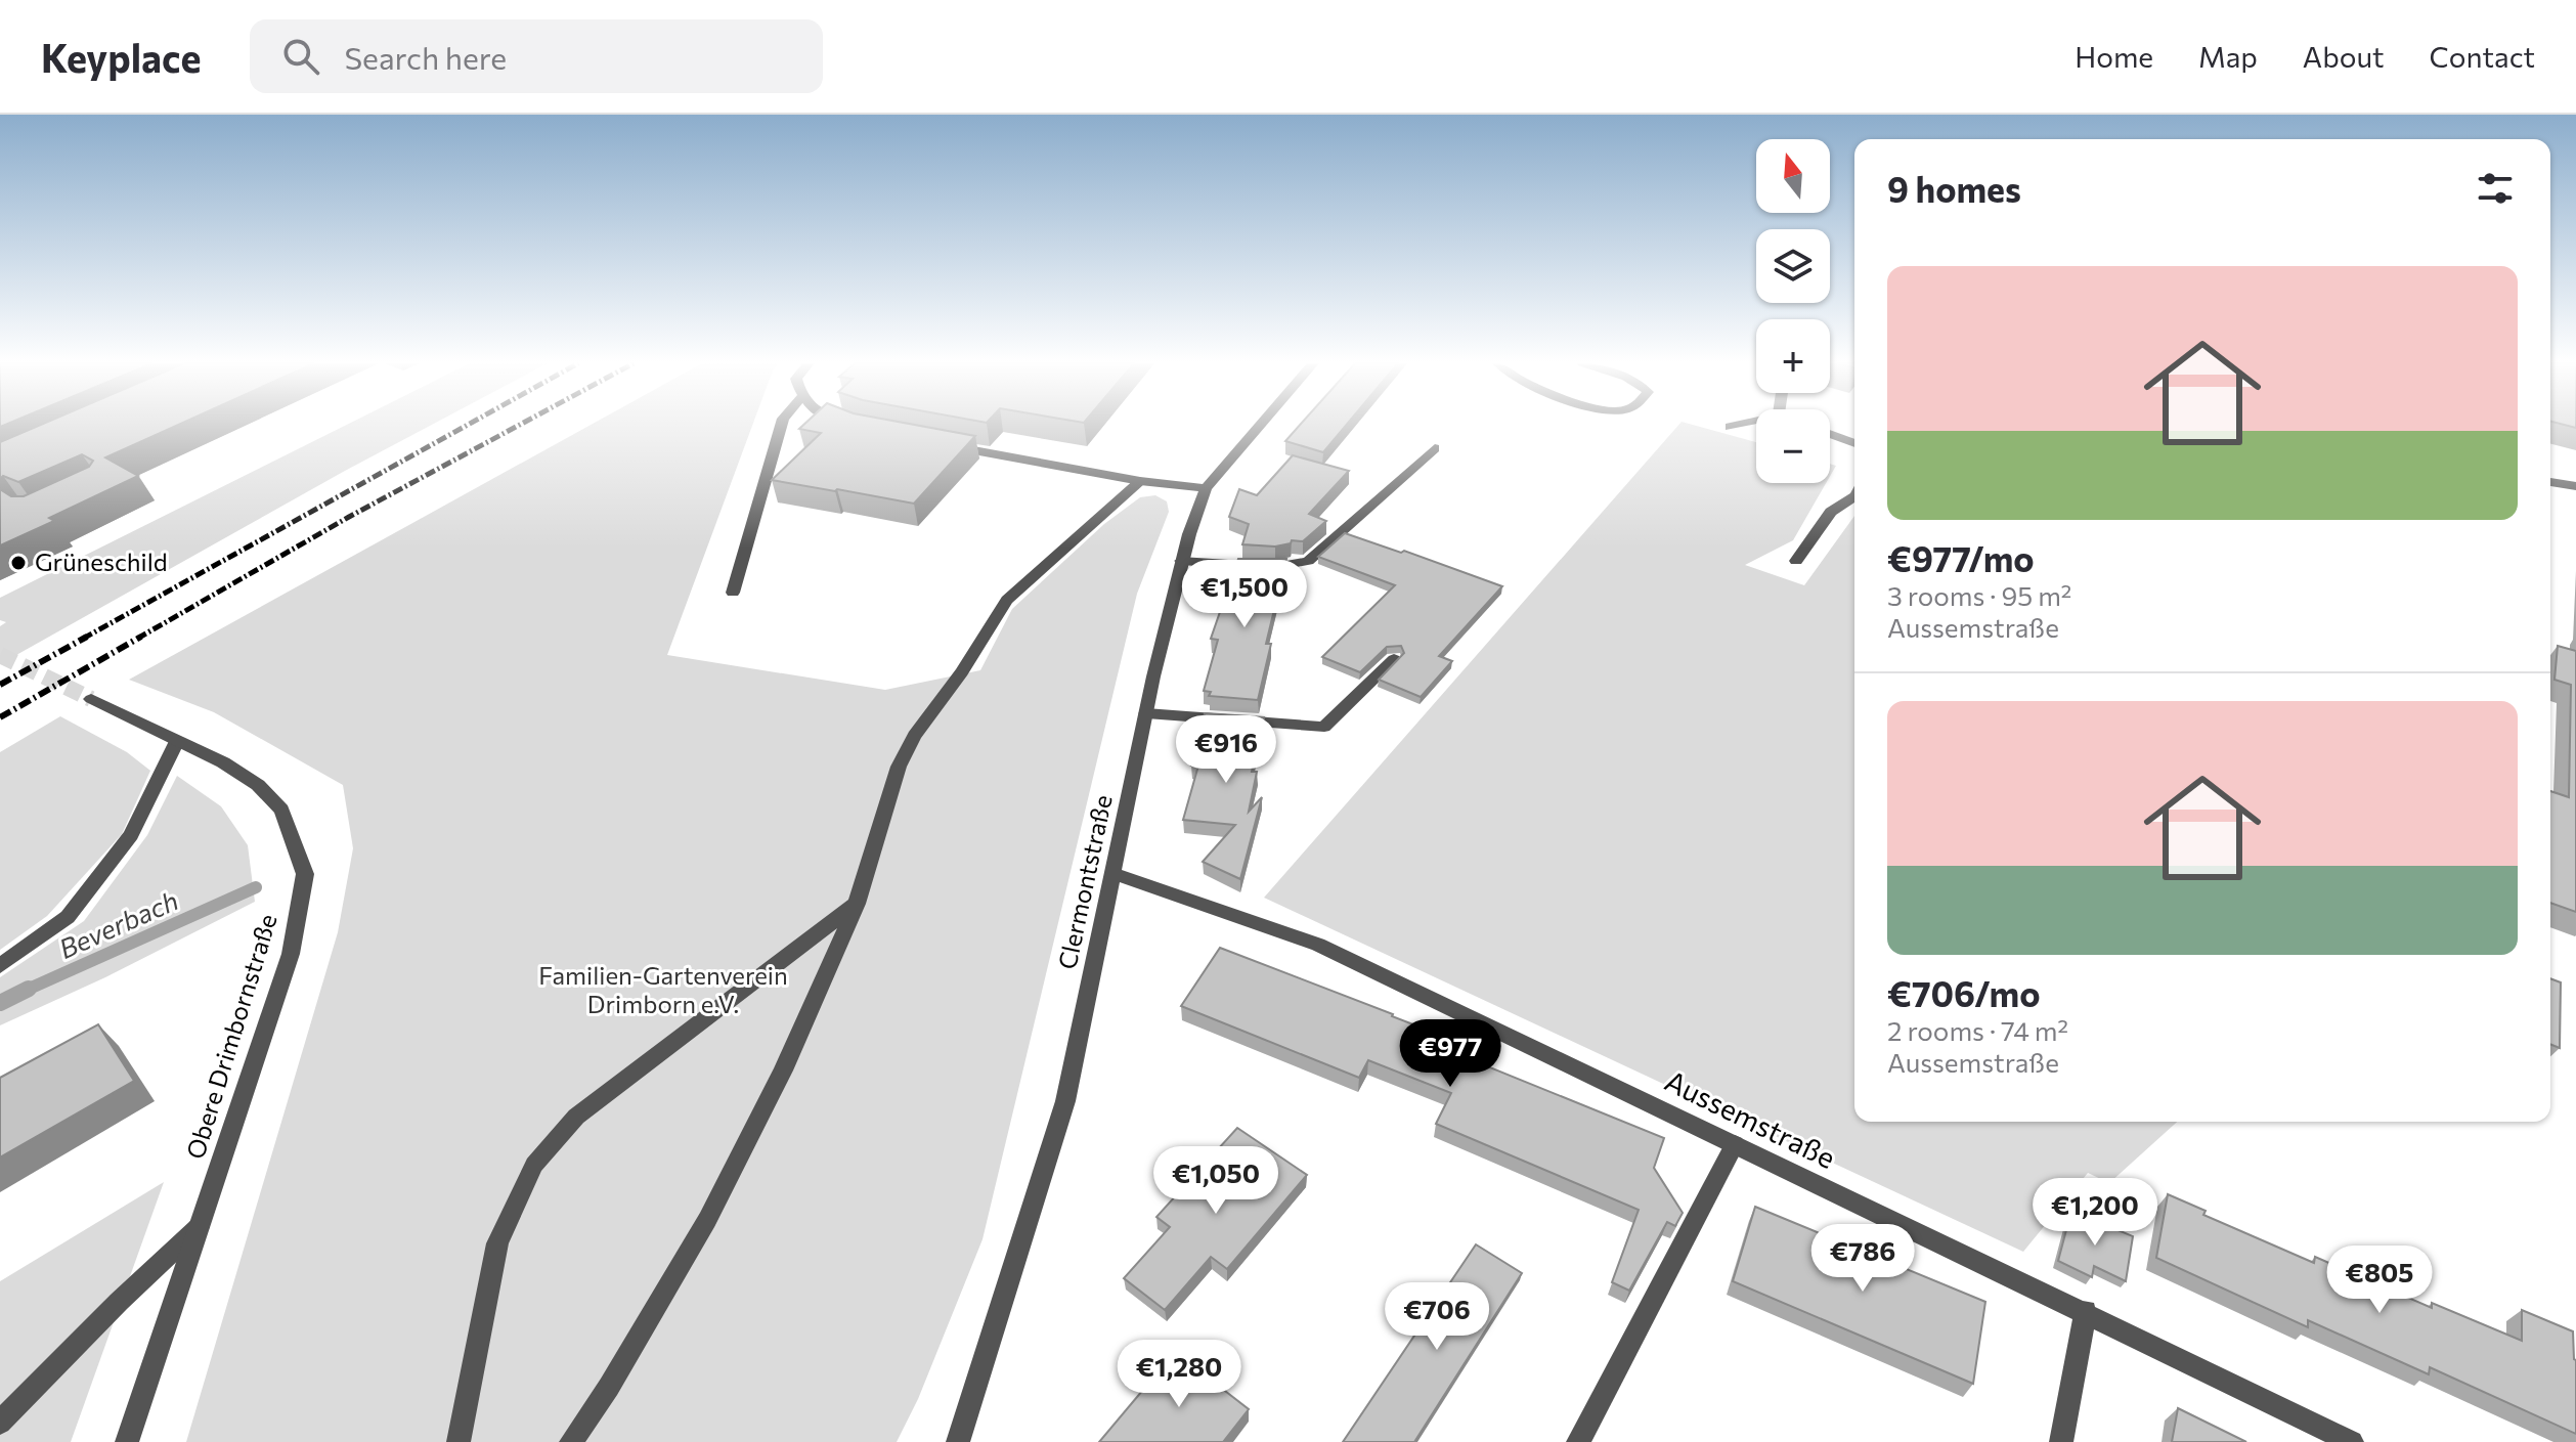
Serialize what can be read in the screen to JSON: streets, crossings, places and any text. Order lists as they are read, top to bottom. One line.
{"streets":{"street":["Clermontstraße","Obere Drimbornstraße","Aussemstraße"]},"crossings":[["Clermontstraße","Aussemstraße"]],"water":["Beverbach"],"parks":["Familien-Gartenverein Drimborn e.V."],"places":["Grüneschild"],"north":"top","page":{"header":"Keyplace","search":"Search here","nav":["Home","Map","About","Contact"],"map_buttons":["+","−"],"heading":"9 homes","list":[{"name":"€977/mo","note":"3 rooms · 95 m² · Aussemstraße"},{"name":"€706/mo","note":"2 rooms · 74 m² · Aussemstraße"}],"price":["€1,500","€916","€977","€1,050","€1,200","€786","€805","€706","€1,280"]}}
